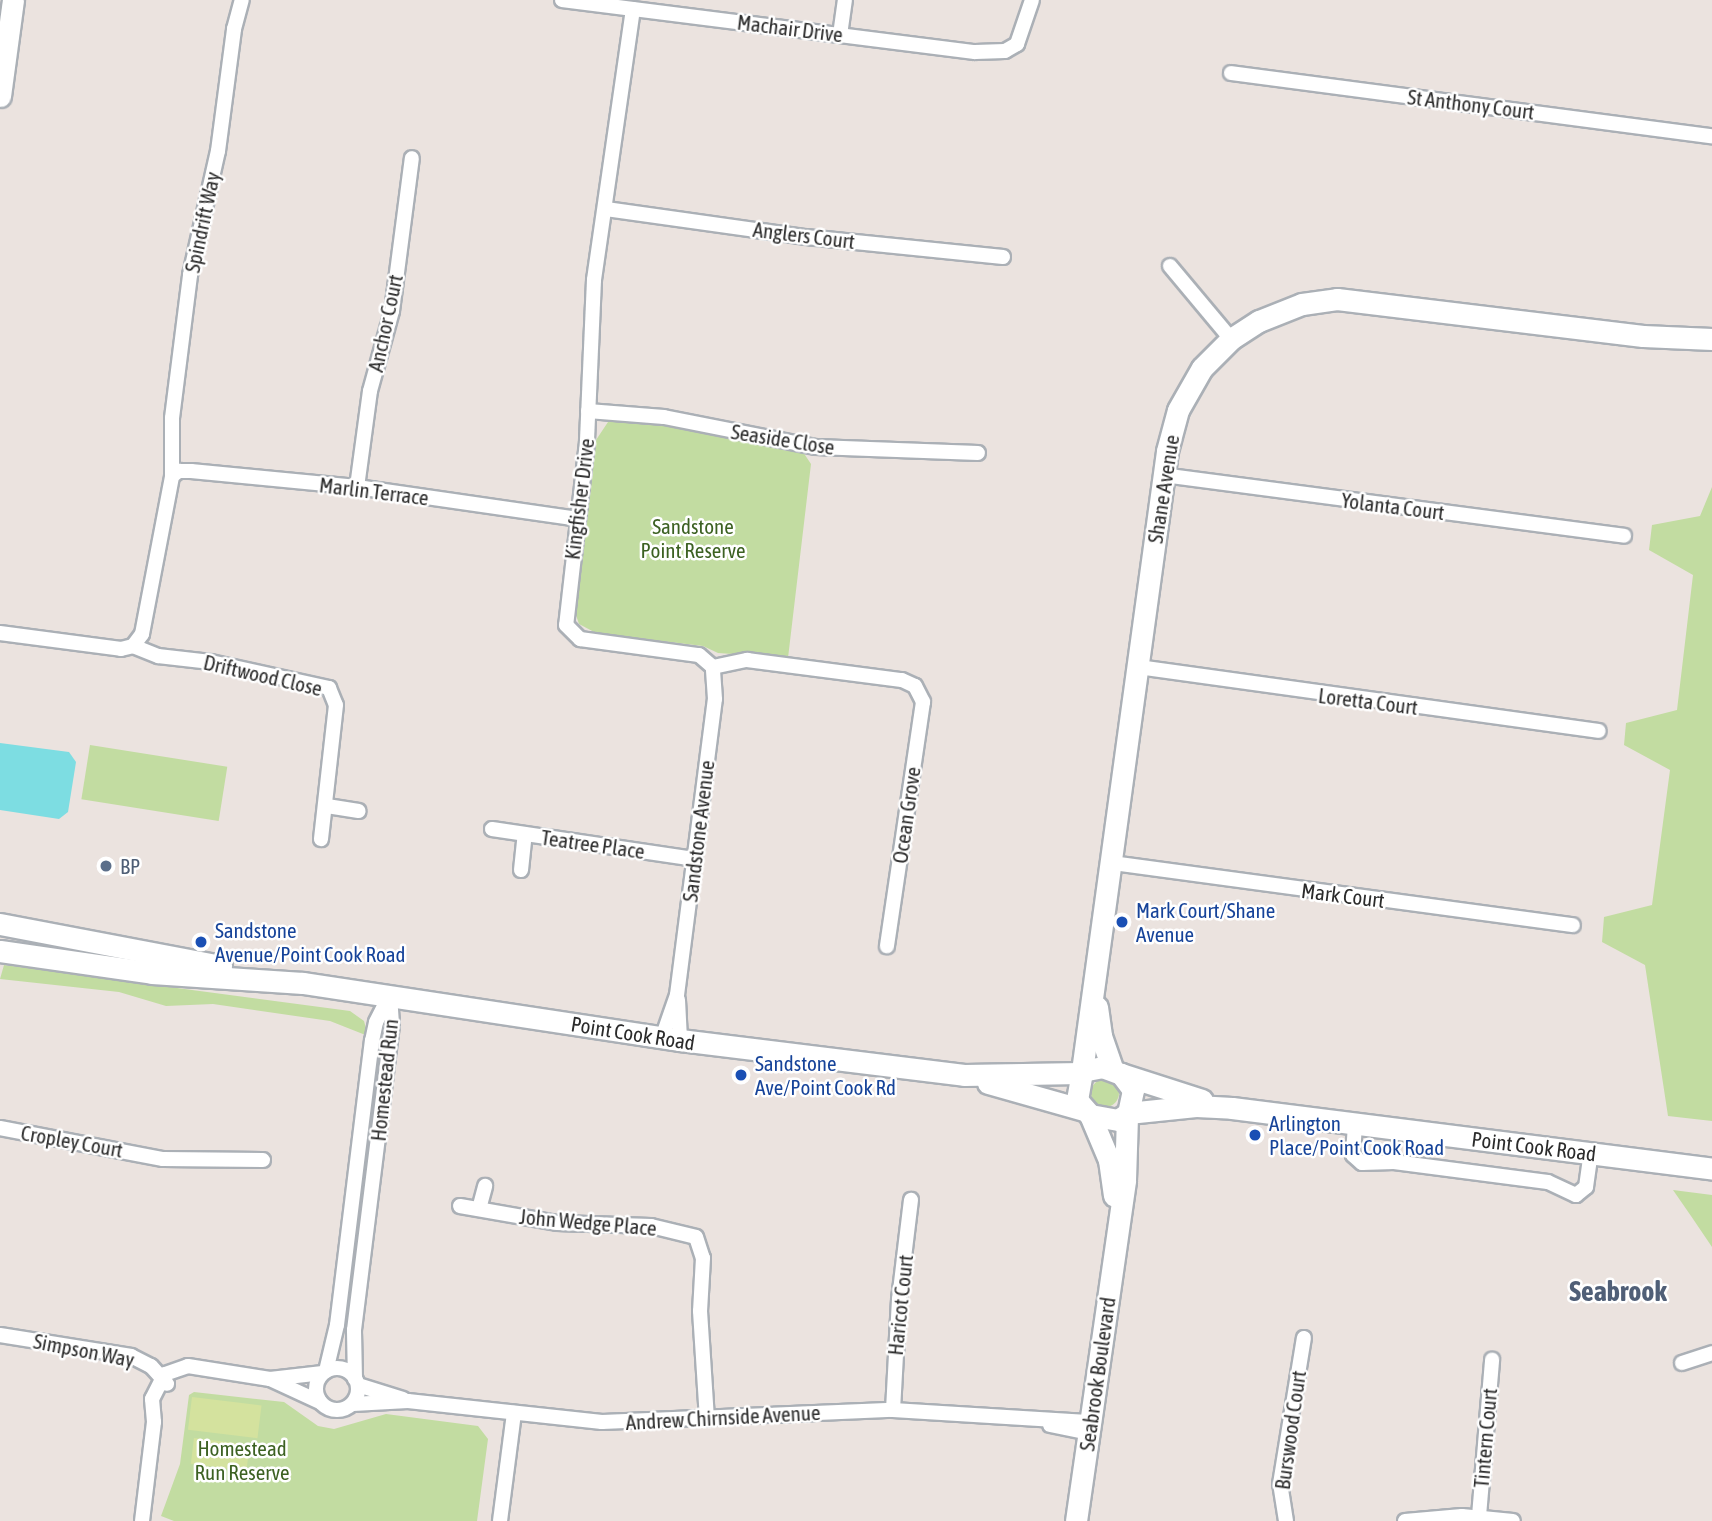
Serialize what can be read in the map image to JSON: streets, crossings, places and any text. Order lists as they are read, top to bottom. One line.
{"streets":{"main road":["Shane Avenue","Point Cook Road","Seabrook Boulevard"],"street":["Machair Drive","St Anthony Court","Spindrift Way","Anglers Court","Anchor Court","Seaside Close","Marlin Terrace","Kingfisher Drive","Yolanta Court","Driftwood Close","Loretta Court","Ocean Grove","Sandstone Avenue","Teatree Place","Mark Court","Homestead Run","Cropley Court","John Wedge Place","Haricot Court","Simpson Way","Andrew Chirnside Avenue","Burswood Court","Tintern Court"]},"crossings":[["Machair Drive","Kingfisher Drive"],["Spindrift Way","Marlin Terrace"],["Spindrift Way","Driftwood Close"],["Anglers Court","Kingfisher Drive"],["Anchor Court","Marlin Terrace"],["Seaside Close","Kingfisher Drive"],["Shane Avenue","Yolanta Court"],["Shane Avenue","Loretta Court"],["Shane Avenue","Mark Court"],["Shane Avenue","Point Cook Road"],["Shane Avenue","Seabrook Boulevard"],["Marlin Terrace","Kingfisher Drive"],["Kingfisher Drive","Ocean Grove"],["Kingfisher Drive","Sandstone Avenue"],["Ocean Grove","Sandstone Avenue"],["Sandstone Avenue","Teatree Place"],["Sandstone Avenue","Point Cook Road"],["Point Cook Road","Homestead Run"],["Point Cook Road","Seabrook Boulevard"],["Homestead Run","Andrew Chirnside Avenue"],["John Wedge Place","Andrew Chirnside Avenue"],["Haricot Court","Andrew Chirnside Avenue"],["Seabrook Boulevard","Andrew Chirnside Avenue"]],"districts":["Seabrook"],"parks":["Sandstone Point Reserve","Homestead Run Reserve"],"places":["BP","Mark Court/Shane Avenue","Sandstone Avenue/Point Cook Road","Sandstone Ave/Point Cook Rd","Arlington Place/Point Cook Road"]}
